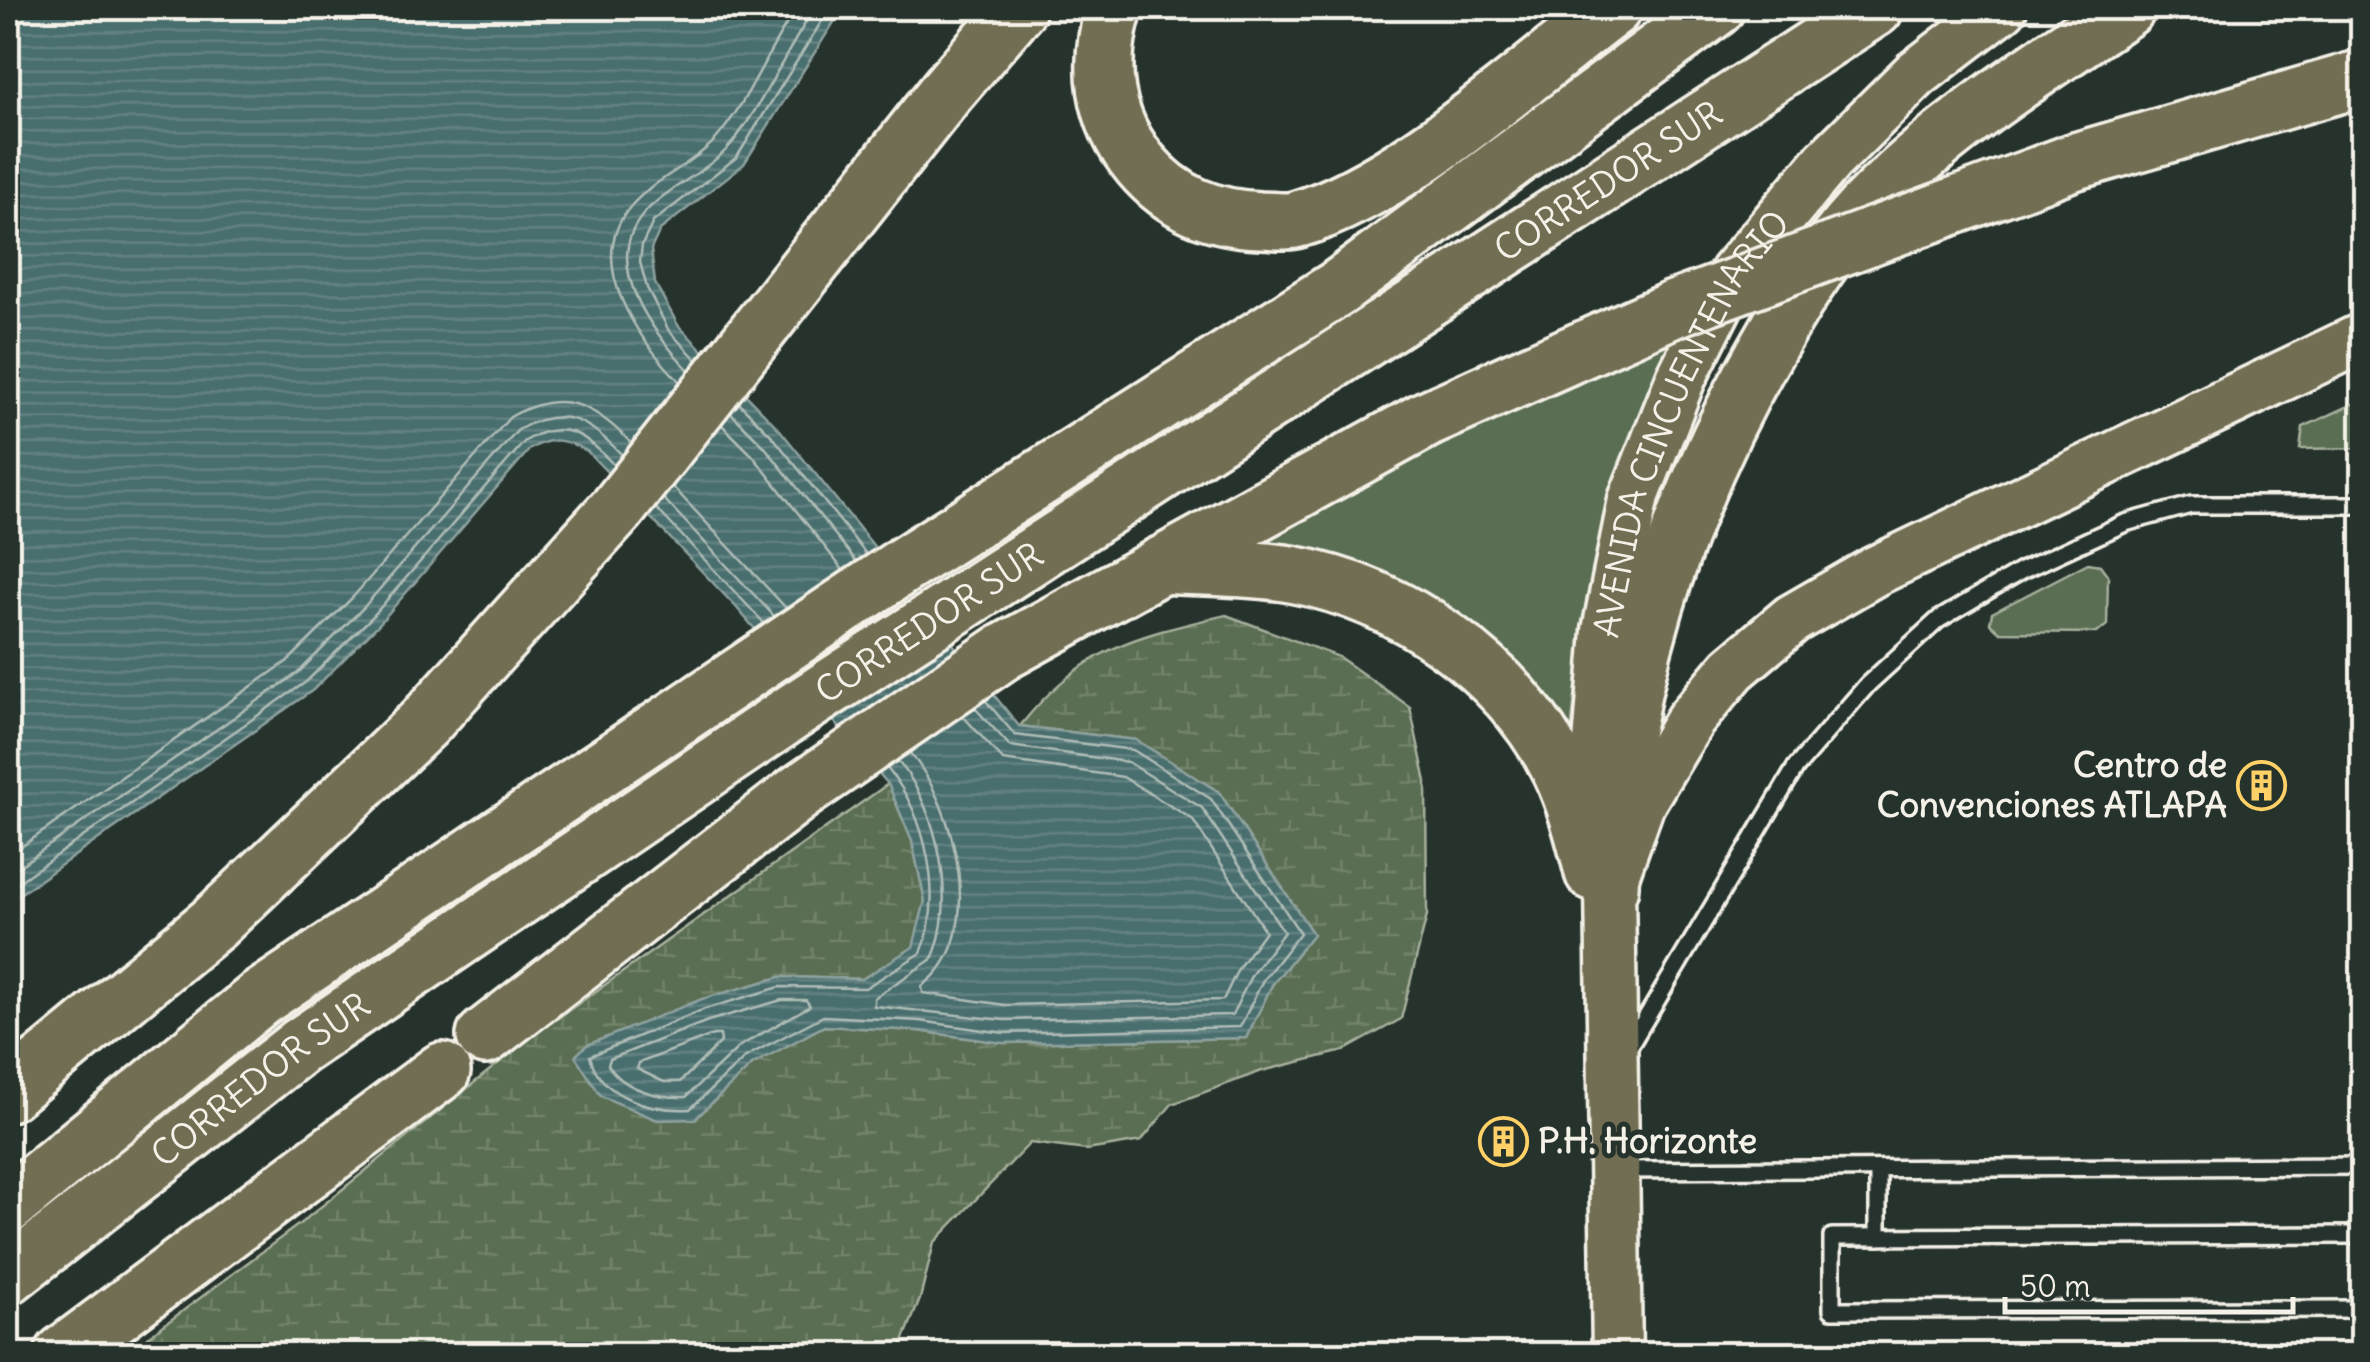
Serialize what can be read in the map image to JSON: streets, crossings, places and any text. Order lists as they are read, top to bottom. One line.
{"streets":{"highway":["CORREDOR SUR"],"main road":["AVENIDA CINCUENTENARIO"]},"places":{"building":["Centro de Convenciones ATLAPA","P.H. Horizonte"]},"scale_bar":"50 m"}
